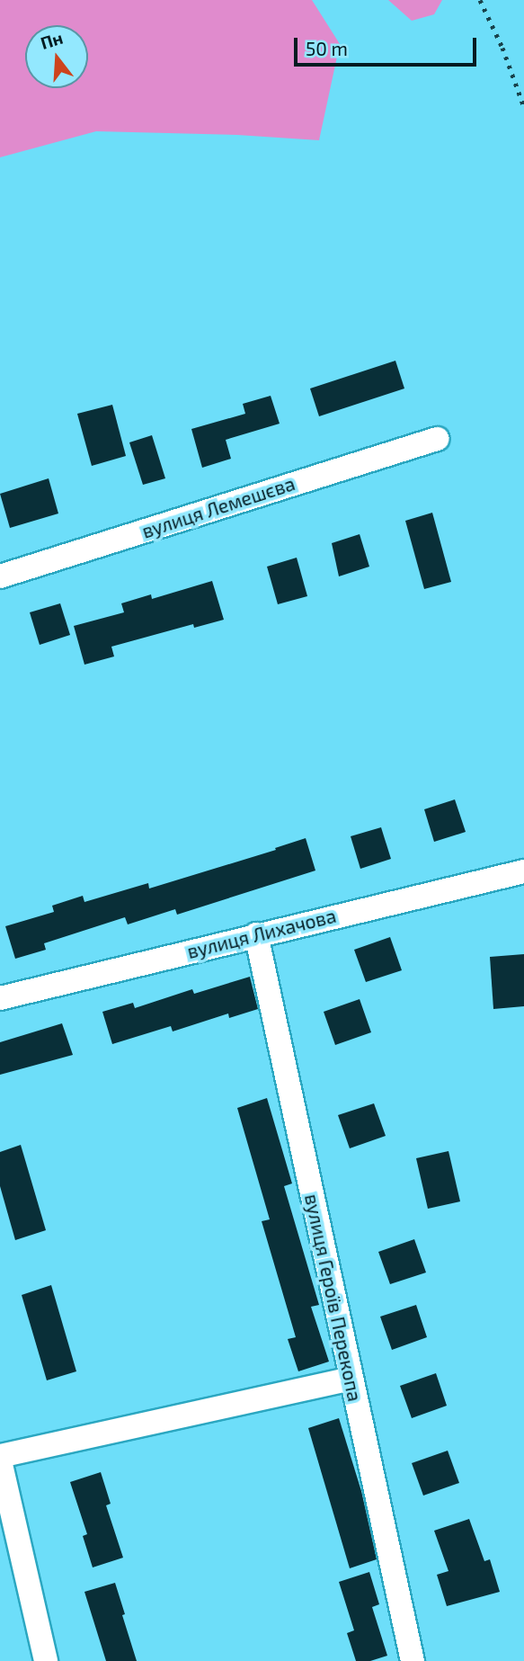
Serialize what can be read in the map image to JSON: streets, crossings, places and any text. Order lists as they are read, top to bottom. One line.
{"streets":{"street":["вулиця Лемешєва","вулиця Лихачова","вулиця Героїв Перекопа"]},"crossings":[["вулиця Лихачова","вулиця Героїв Перекопа"]],"scale_bar":"50 m","north":"top"}
